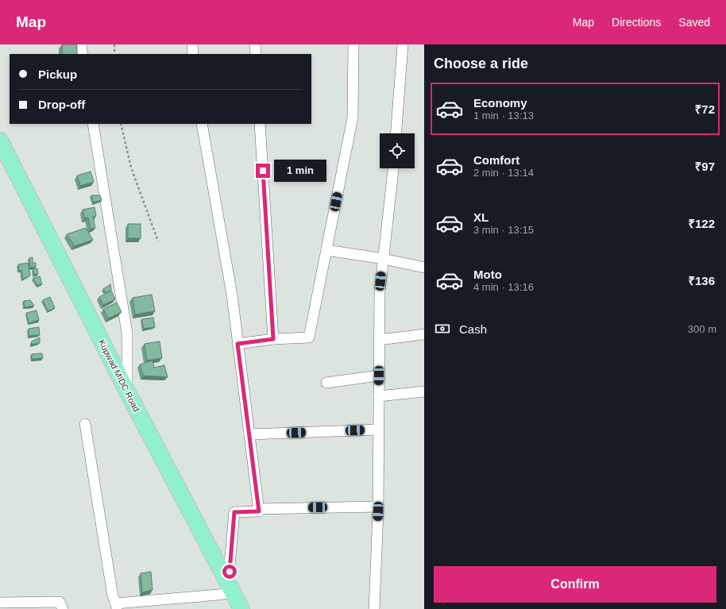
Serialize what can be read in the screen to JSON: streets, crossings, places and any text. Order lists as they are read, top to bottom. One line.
{"streets":{"main road":["Kupwad MIDC Road"]},"page":{"header":"Map","nav":["Map","Directions","Saved"],"heading":"Choose a ride","banner":["Pickup","Drop-off"],"list":[{"name":"Economy","note":"1 min · 13:13","value":"₹72"},{"name":"Comfort","note":"2 min · 13:14","value":"₹97"},{"name":"XL","note":"3 min · 13:15","value":"₹122"},{"name":"Moto","note":"4 min · 13:16","value":"₹136"}],"bubble":"1 min","pay":["Cash","300 m"],"buttons":"Confirm"}}
